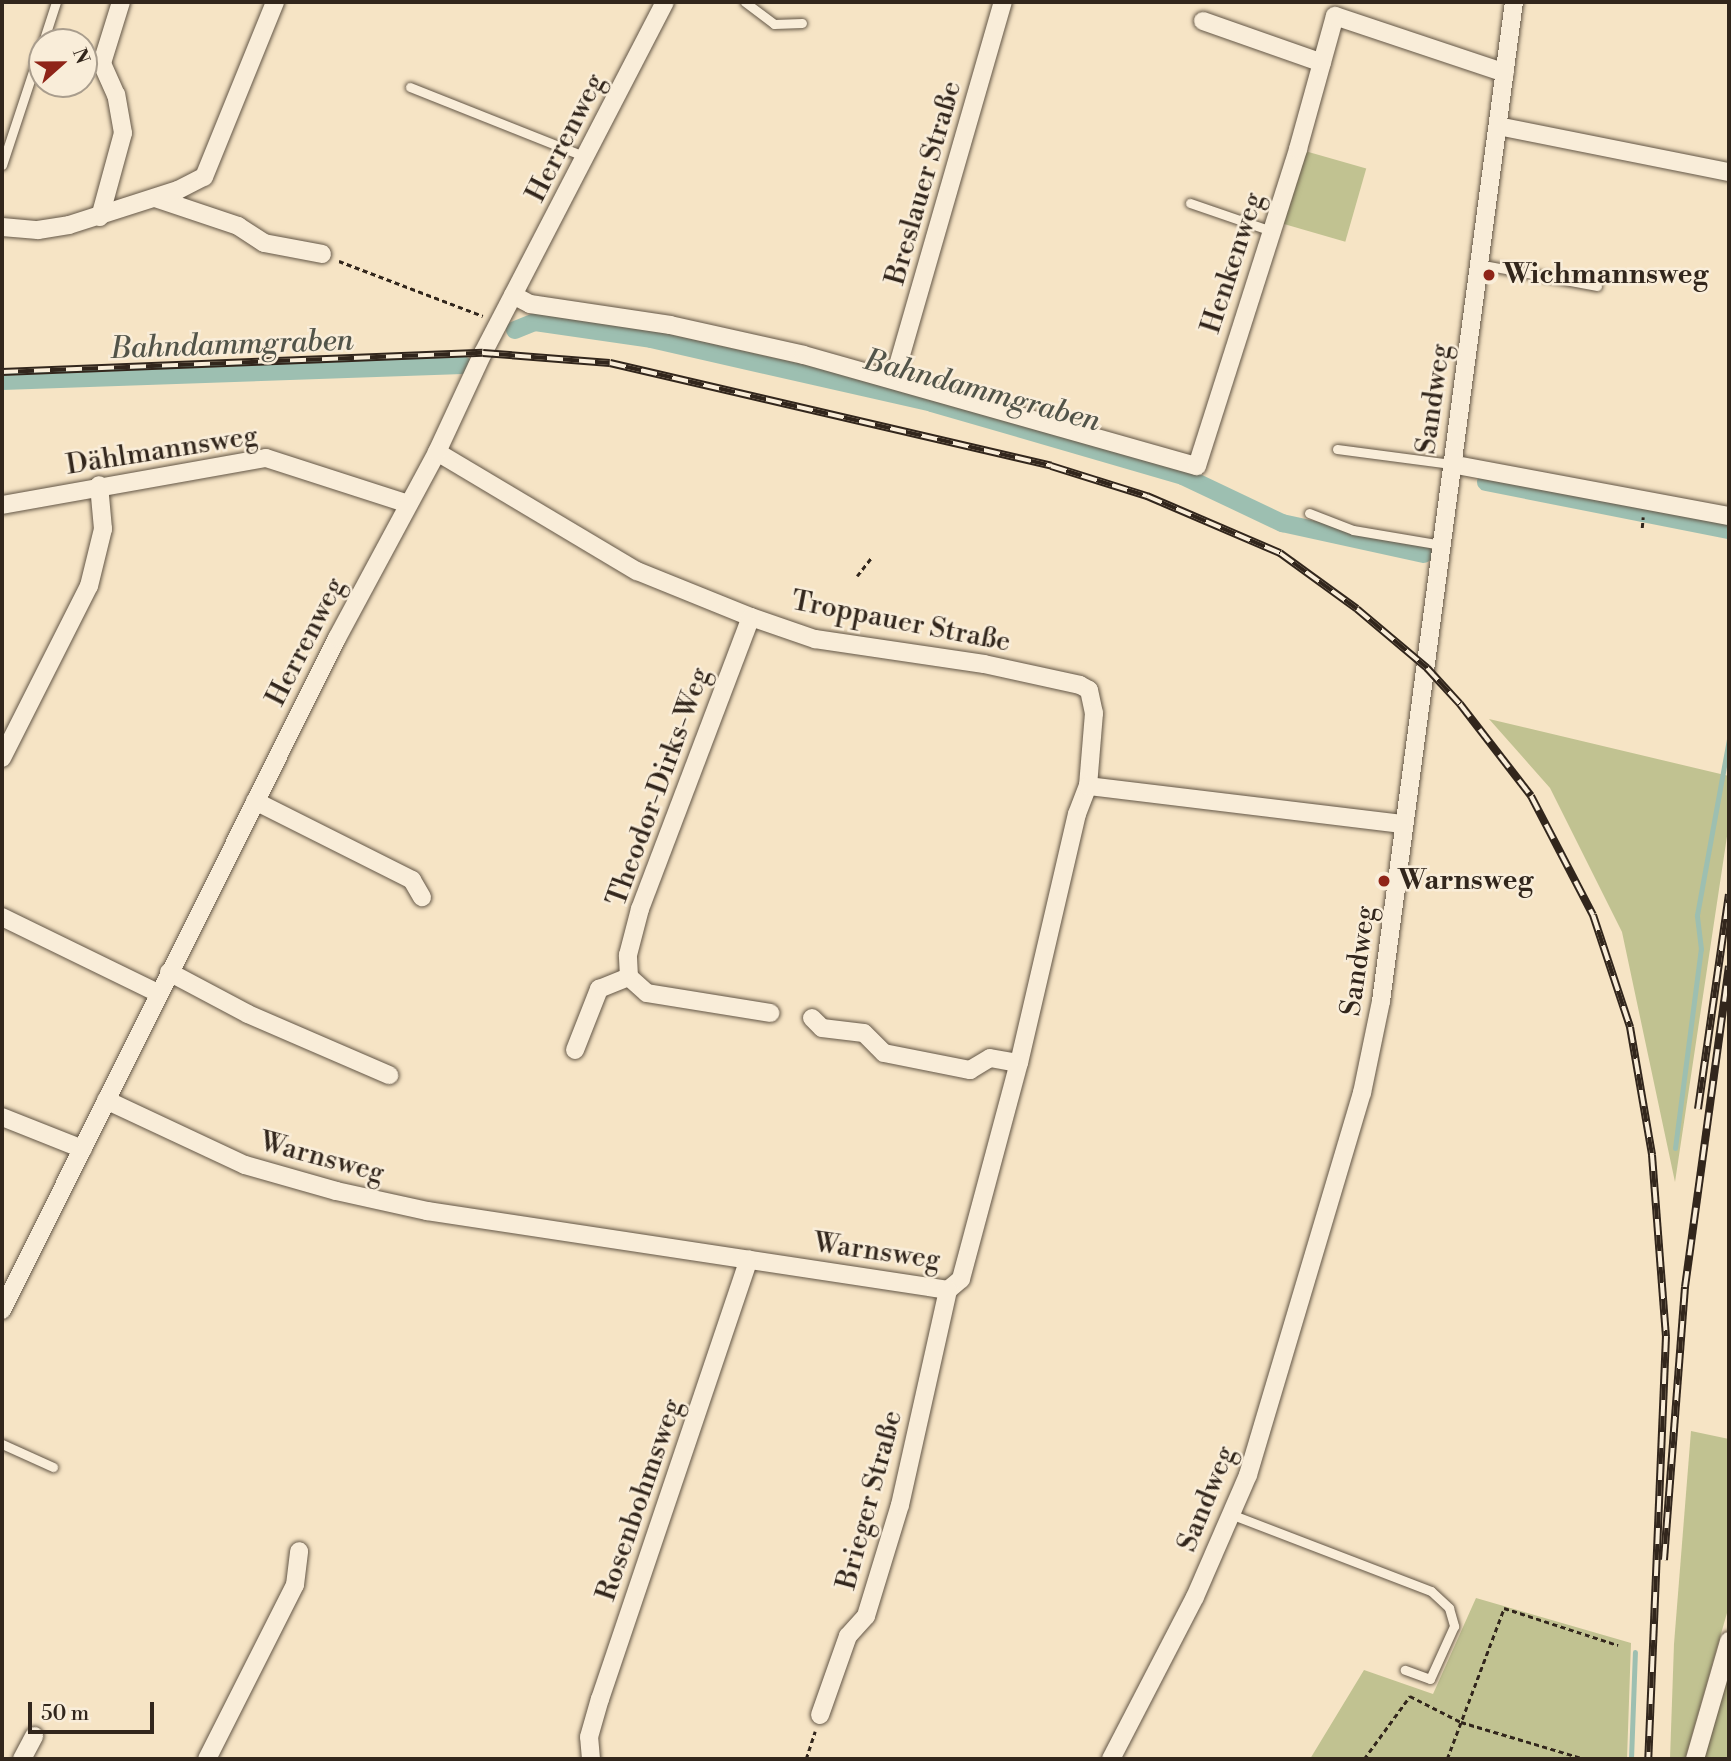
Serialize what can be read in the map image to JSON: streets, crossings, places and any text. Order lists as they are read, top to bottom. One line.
{"streets":{"street":["Herrenweg","Breslauer Straße","Henkenweg","Sandweg","Dählmannsweg","Troppauer Straße","Theodor-Dirks-Weg","Warnsweg","Rosenbohmsweg","Brieger Straße"]},"crossings":[["Herrenweg","Dählmannsweg"],["Herrenweg","Troppauer Straße"],["Herrenweg","Warnsweg"],["Breslauer Straße","Henkenweg"],["Henkenweg","Sandweg"],["Troppauer Straße","Theodor-Dirks-Weg"],["Troppauer Straße","Warnsweg"],["Warnsweg","Rosenbohmsweg"],["Warnsweg","Brieger Straße"]],"water":["Bahndammgraben"],"places":["Wichmannsweg","Warnsweg"],"scale_bar":"50 m","north":"right"}
